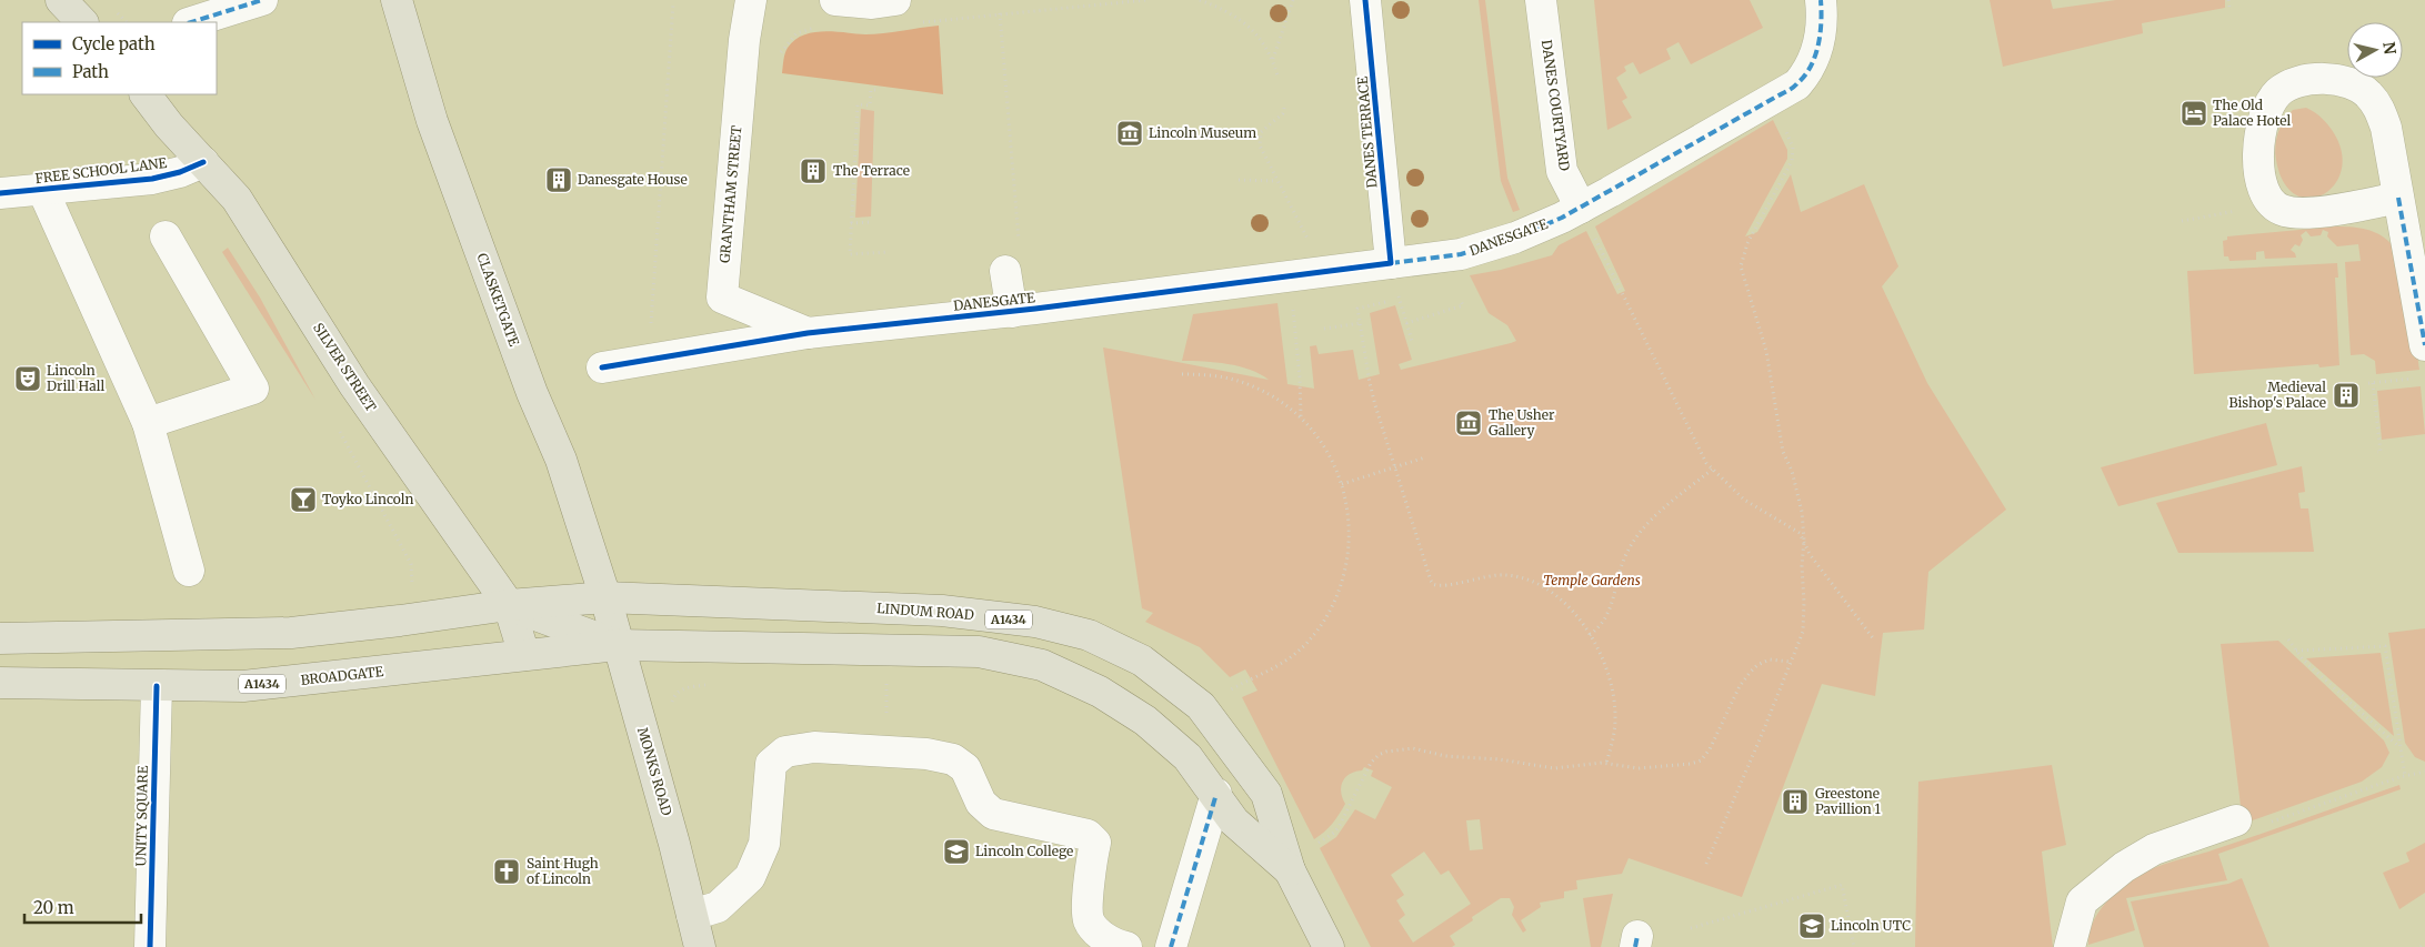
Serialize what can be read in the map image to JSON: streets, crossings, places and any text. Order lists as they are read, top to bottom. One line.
{"streets":{"main road":["CLASKETGATE","SILVER STREET","LINDUM ROAD","A1434","BROADGATE","MONKS ROAD"],"street":["DANES COURTYARD","DANES TERRACE","FREE SCHOOL LANE","GRANTHAM STREET","DANESGATE","UNITY SQUARE"]},"crossings":[["DANES COURTYARD","DANESGATE"],["DANES TERRACE","DANESGATE"],["FREE SCHOOL LANE","SILVER STREET"],["GRANTHAM STREET","DANESGATE"],["CLASKETGATE","LINDUM ROAD"],["CLASKETGATE","A1434"],["CLASKETGATE","MONKS ROAD"],["SILVER STREET","A1434"],["SILVER STREET","BROADGATE"],["LINDUM ROAD","A1434"],["LINDUM ROAD","BROADGATE"],["LINDUM ROAD","MONKS ROAD"],["A1434","MONKS ROAD"],["BROADGATE","MONKS ROAD"],["BROADGATE","UNITY SQUARE"]],"parks":["Temple Gardens"],"places":{"hotel":["The Old Palace Hotel"],"museum":["Lincoln Museum","The Usher Gallery"],"building":["The Terrace","Danesgate House","Medieval Bishop's Palace","Greestone Pavillion 1"],"theatre":["Lincoln Drill Hall"],"bar":["Toyko Lincoln"],"school or university":["Lincoln College","Lincoln UTC"],"church":["Saint Hugh of Lincoln"]},"legend":["Cycle path","Path"],"scale_bar":"20 m","north":"right"}
